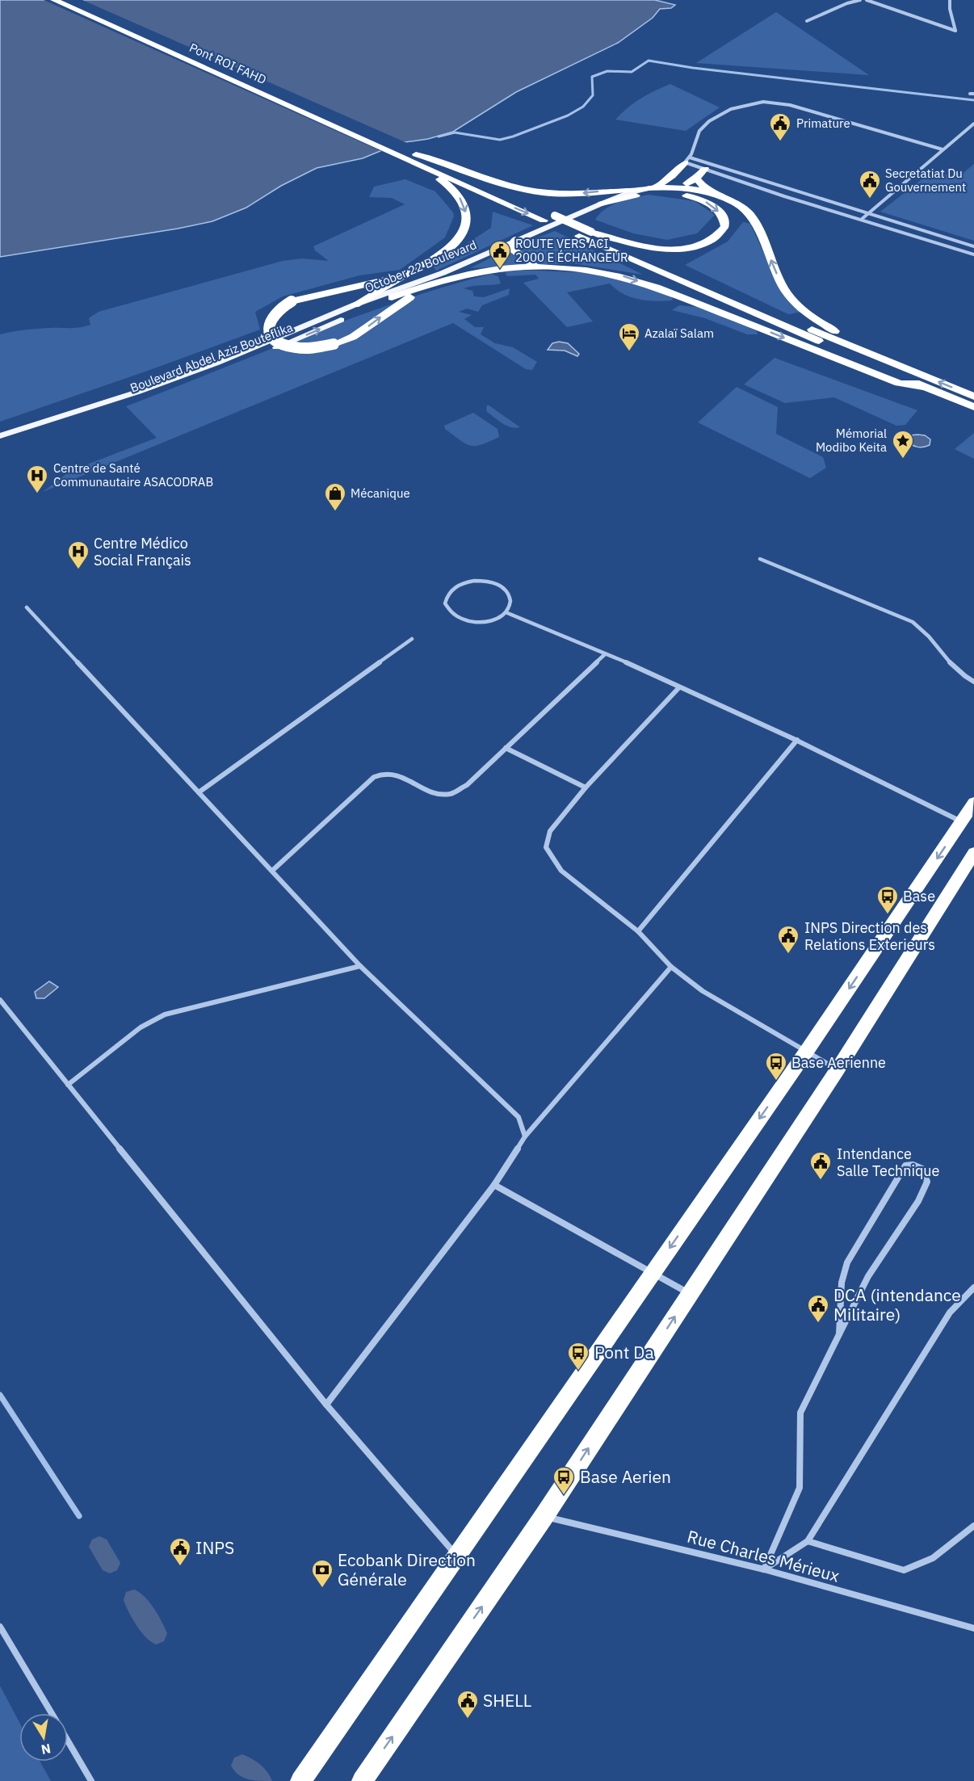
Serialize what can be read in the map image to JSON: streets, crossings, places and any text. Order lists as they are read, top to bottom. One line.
{"streets":{"highway":["Pont ROI FAHD"],"main road":["October 22 Boulevard","Boulevard Abdel Aziz Bouteflika"],"street":["Rue Charles Mérieux"]},"crossings":[["October 22 Boulevard","Boulevard Abdel Aziz Bouteflika"]],"places":{"public building":["Primature","Secretatiat Du Gouvernement","ROUTE VERS ACI 2000 E ÉCHANGEUR","INPS Direction des Relations Exterieurs","Intendance Salle Technique","DCA (intendance Militaire)","INPS","SHELL"],"hotel":["Azalaï Salam"],"place":["Mémorial Modibo Keita"],"hospital":["Centre de Santé Communautaire ASACODRAB","Centre Médico Social Français"],"shop":["Mécanique"],"bus stop":["Base","Base Aerienne","Pont Da","Base Aerien"],"bank":["Ecobank Direction Générale"]},"north":"bottom"}
